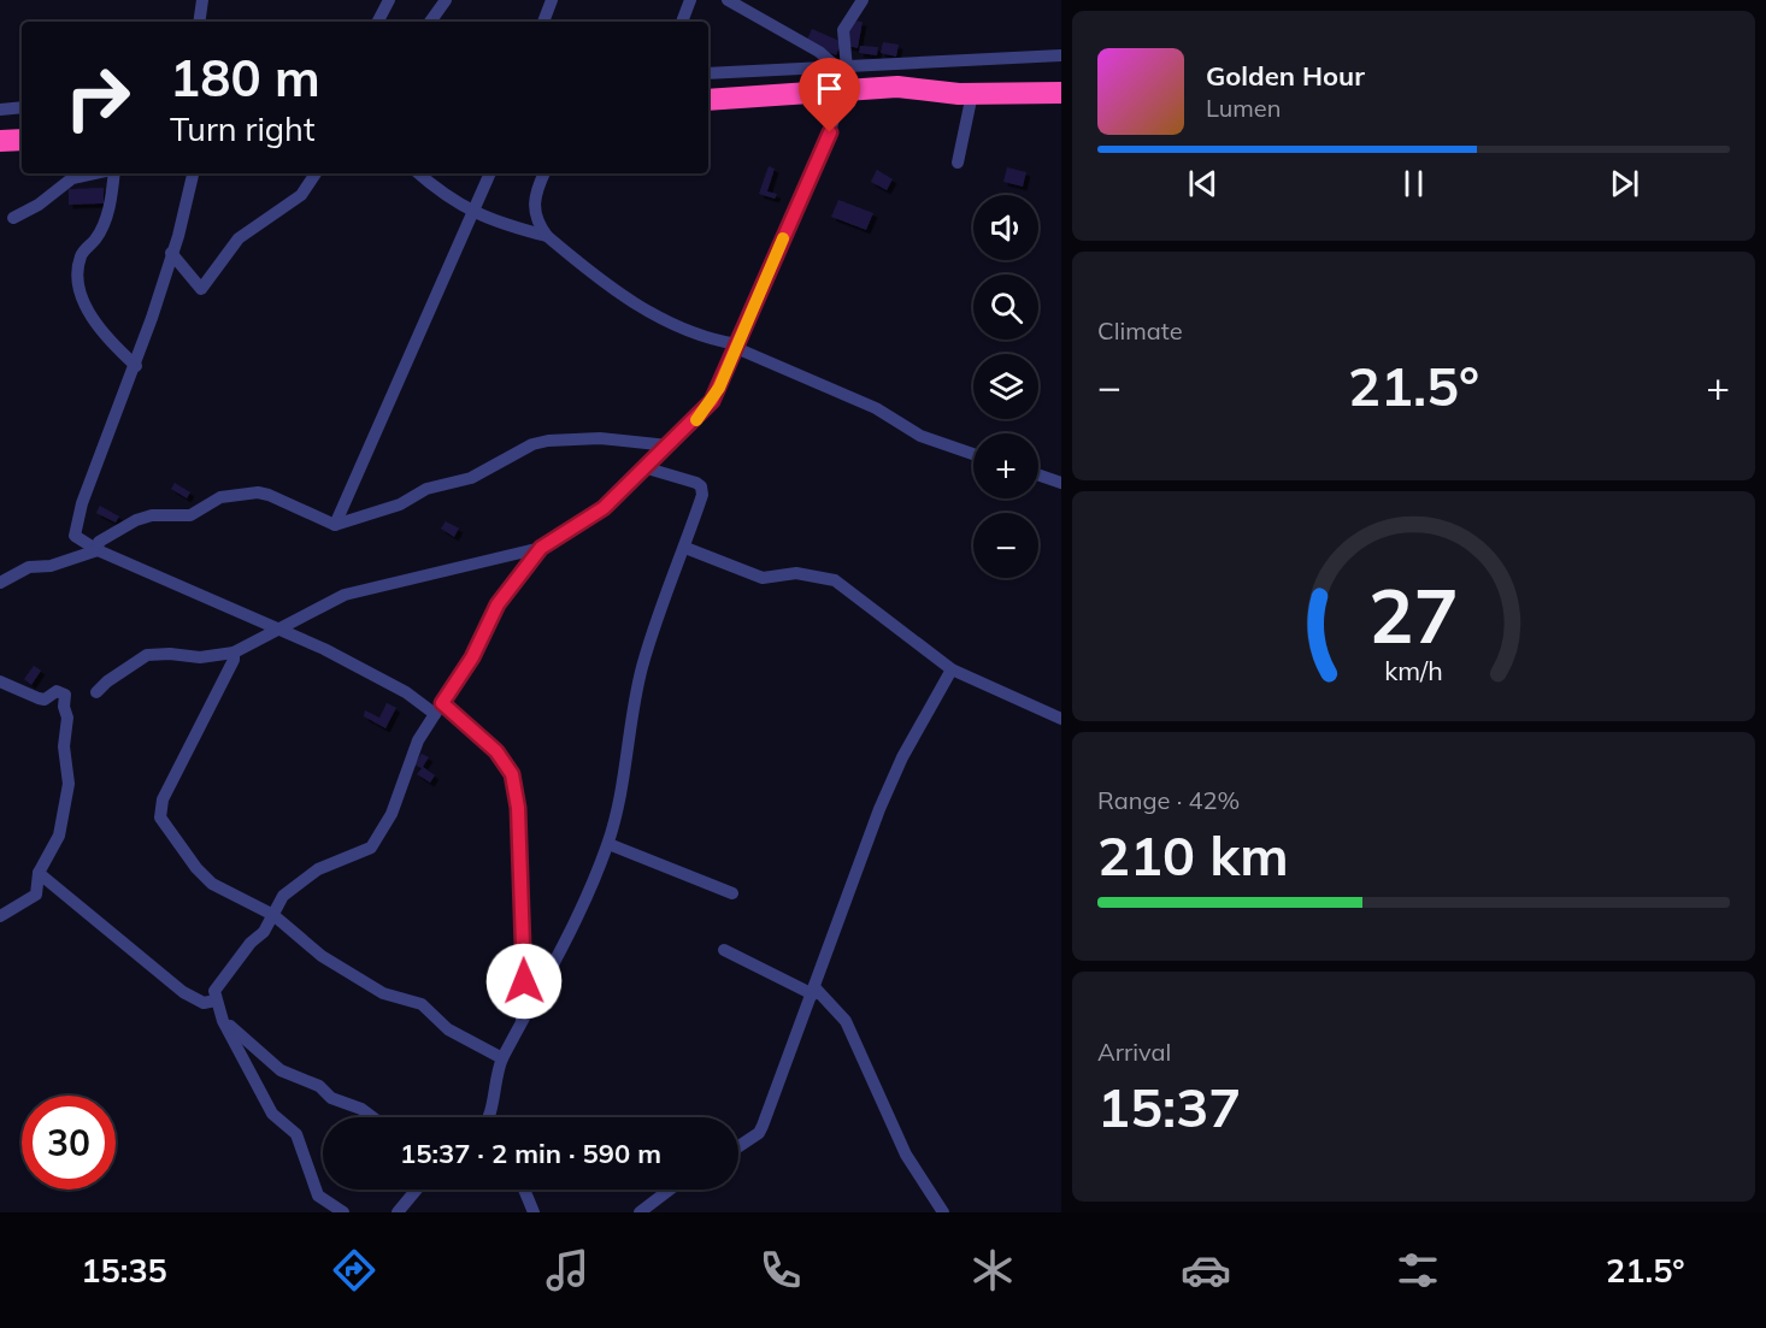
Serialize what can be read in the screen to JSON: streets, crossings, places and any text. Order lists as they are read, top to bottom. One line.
{"page":{"turn":["180 m","Turn right"],"song":["Golden Hour","Lumen"],"map_buttons":["+","−"],"tile":["Climate",["Range · 42%","210 km"],["Arrival","15:37"]],"heat":["−","21.5°","+"],"limit":"30","trip":"15:37 · 2 min · 590 m","tabs":["15:35","21.5°"],"gauge":["27","km/h"]}}
